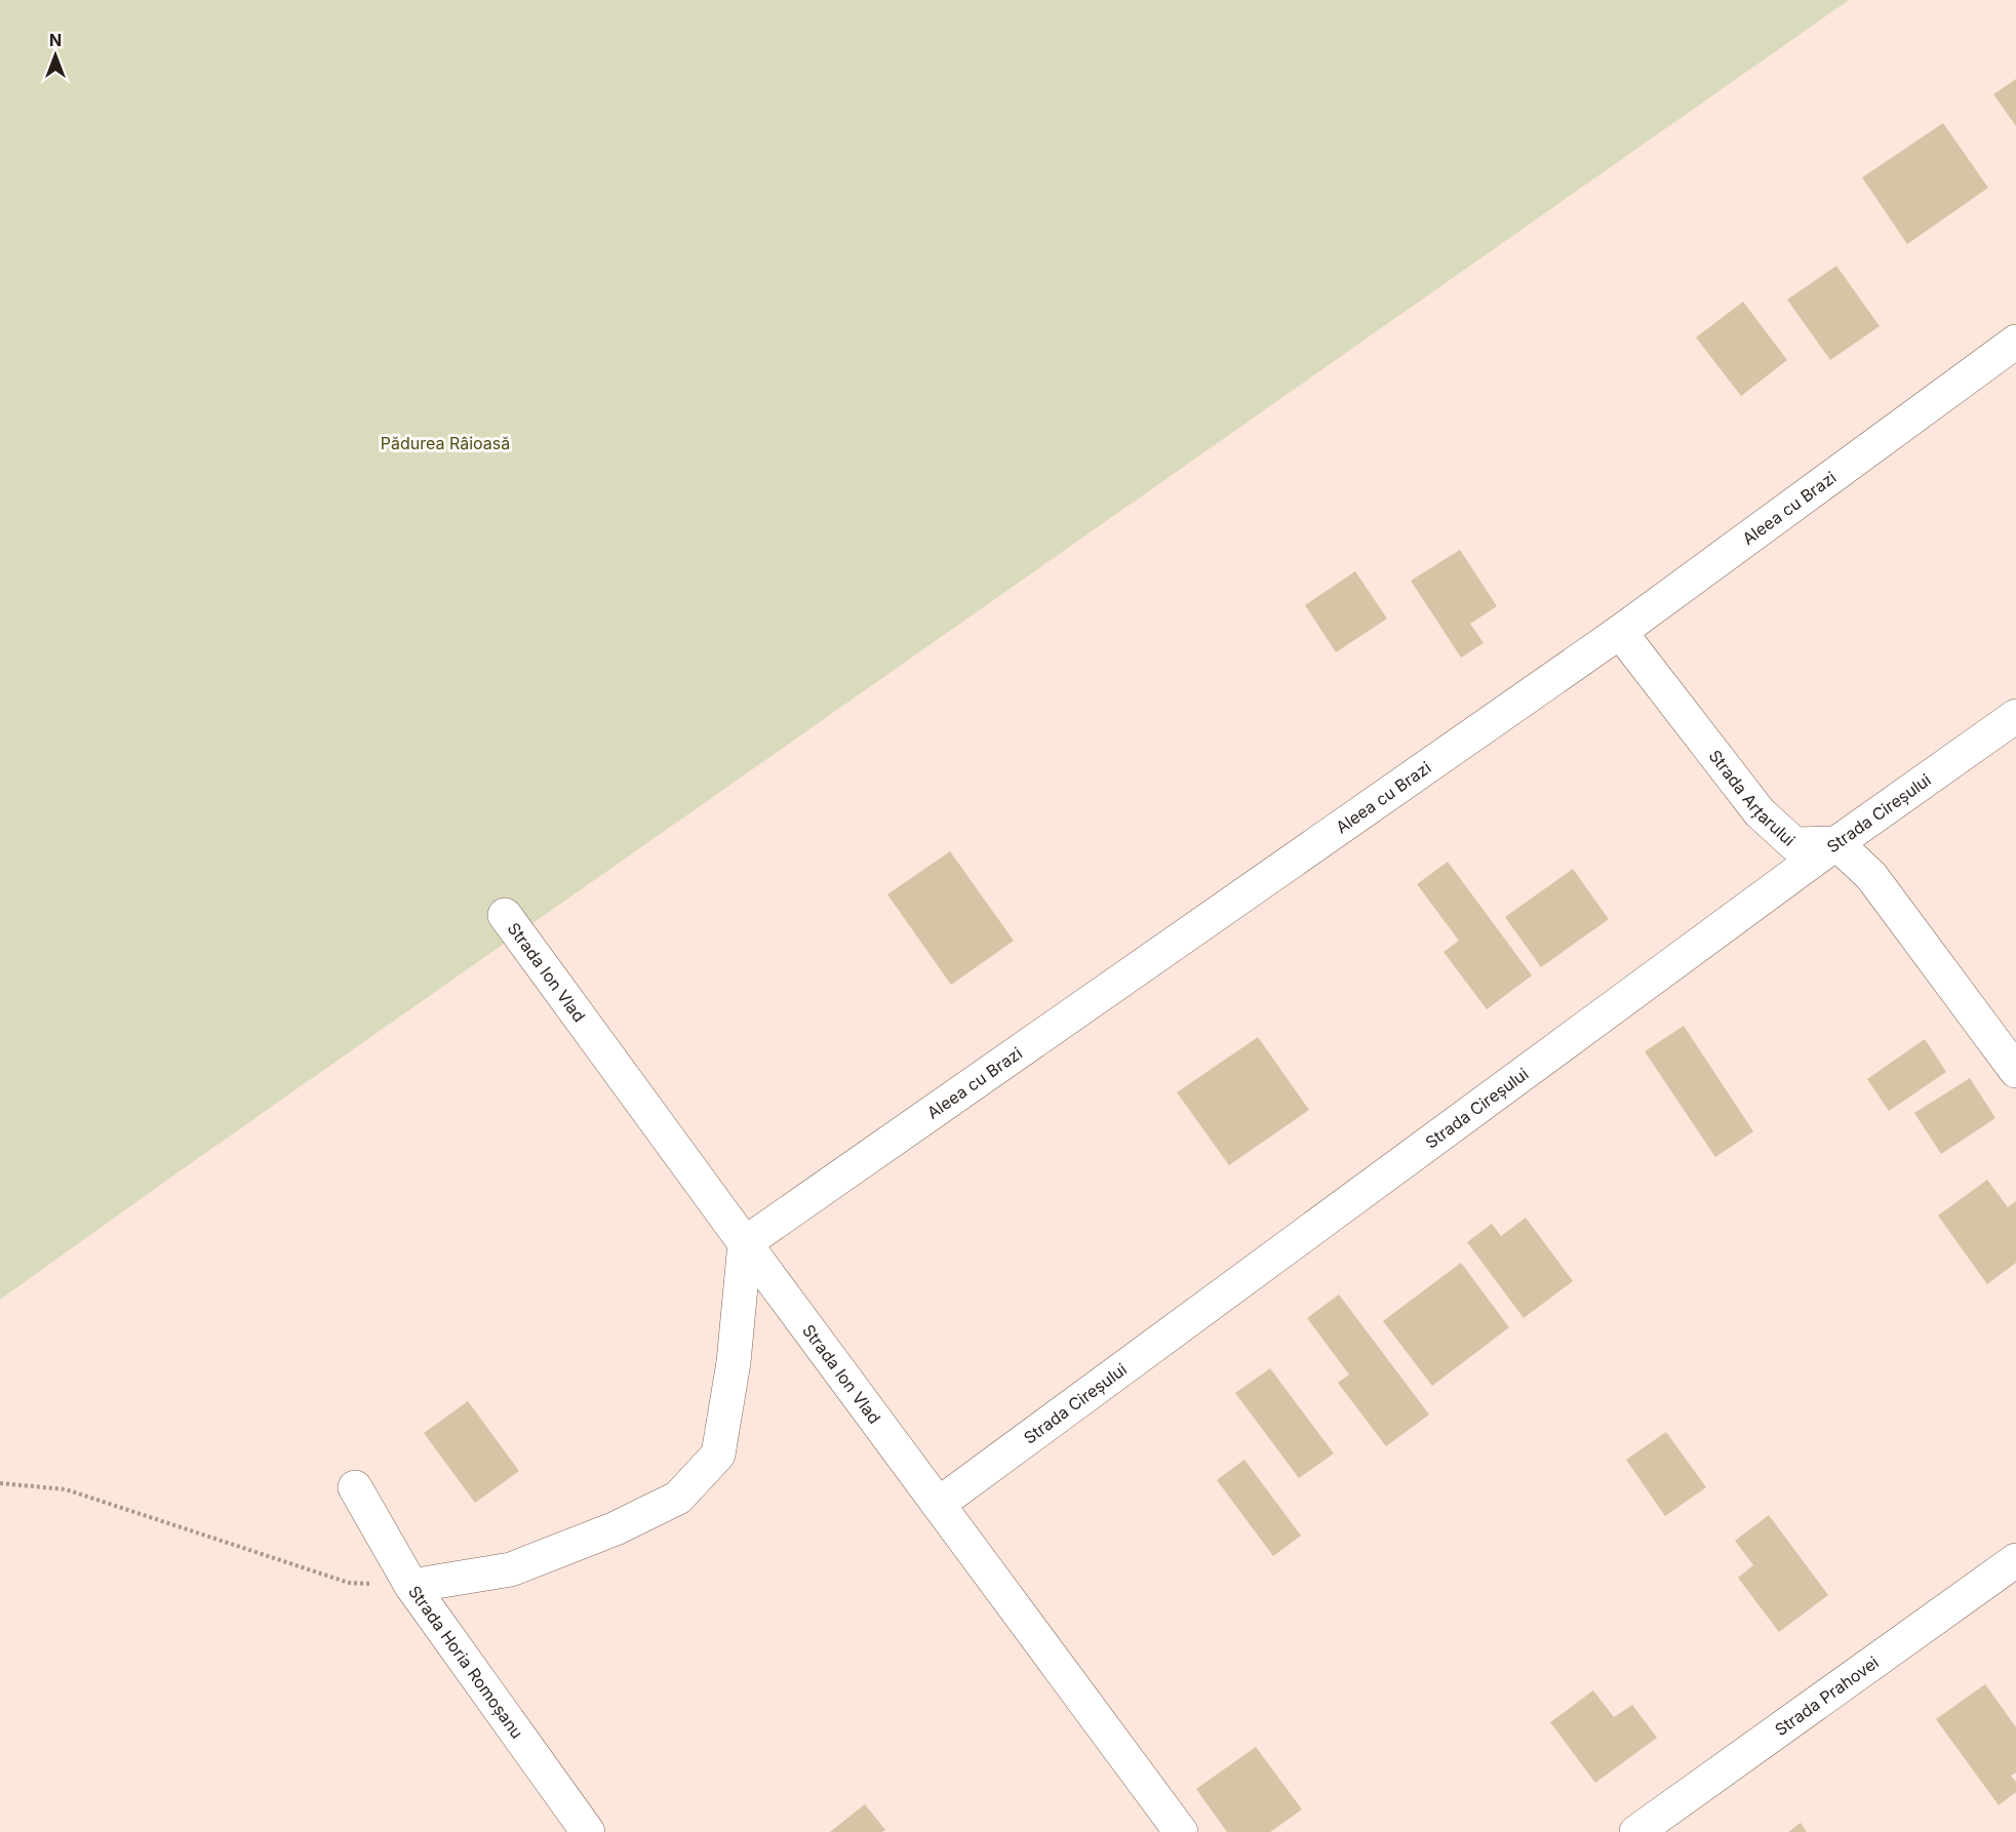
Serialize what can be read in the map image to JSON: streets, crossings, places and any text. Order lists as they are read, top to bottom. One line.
{"streets":{"street":["Aleea cu Brazi","Strada Arțarului","Strada Cireșului","Strada Ion Vlad","Strada Horia Romoșanu","Strada Prahovei"]},"crossings":[["Aleea cu Brazi","Strada Arțarului"],["Aleea cu Brazi","Strada Ion Vlad"],["Strada Arțarului","Strada Cireșului"],["Strada Cireșului","Strada Ion Vlad"]],"parks":["Pădurea Râioasă"],"north":"top"}
